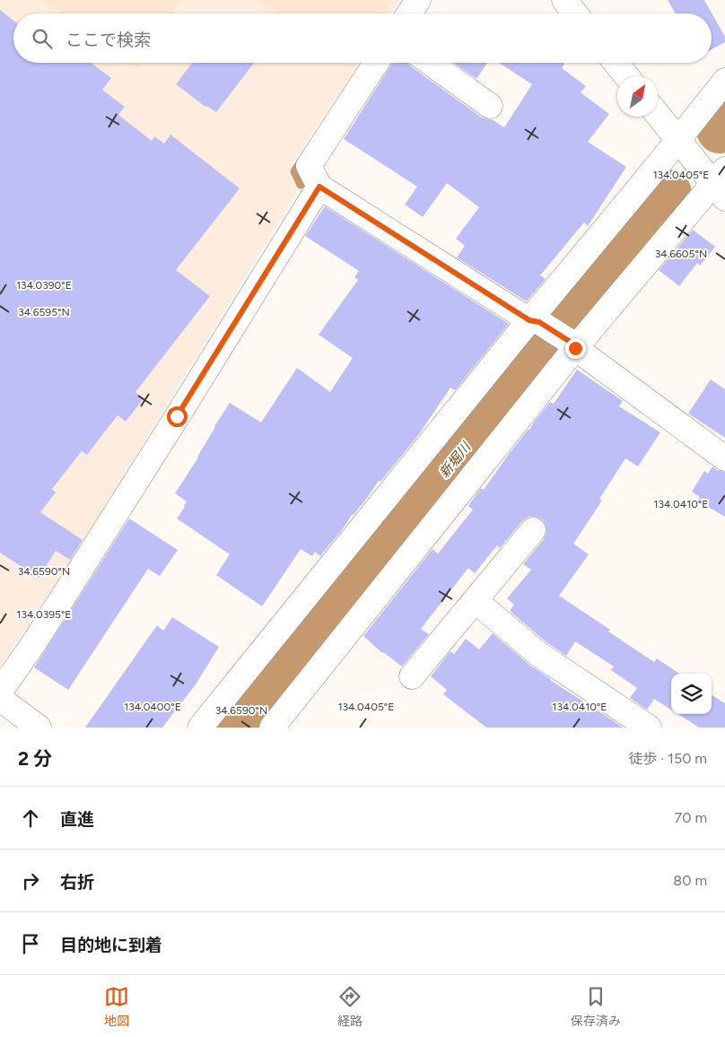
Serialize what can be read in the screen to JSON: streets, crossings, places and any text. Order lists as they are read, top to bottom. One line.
{"water":["新堀川"],"north":"top right","page":{"search":"ここで検索","heading":["2 分","徒歩 · 150 m"],"list":[["直進","70 m"],["右折","80 m"],"目的地に到着"],"nav":["地図","経路","保存済み"]},"coordinates":["134.0405°E","34.6605°N","134.0390°E","34.6595°N","134.0410°E","34.6590°N","134.0395°E","134.0400°E"]}
